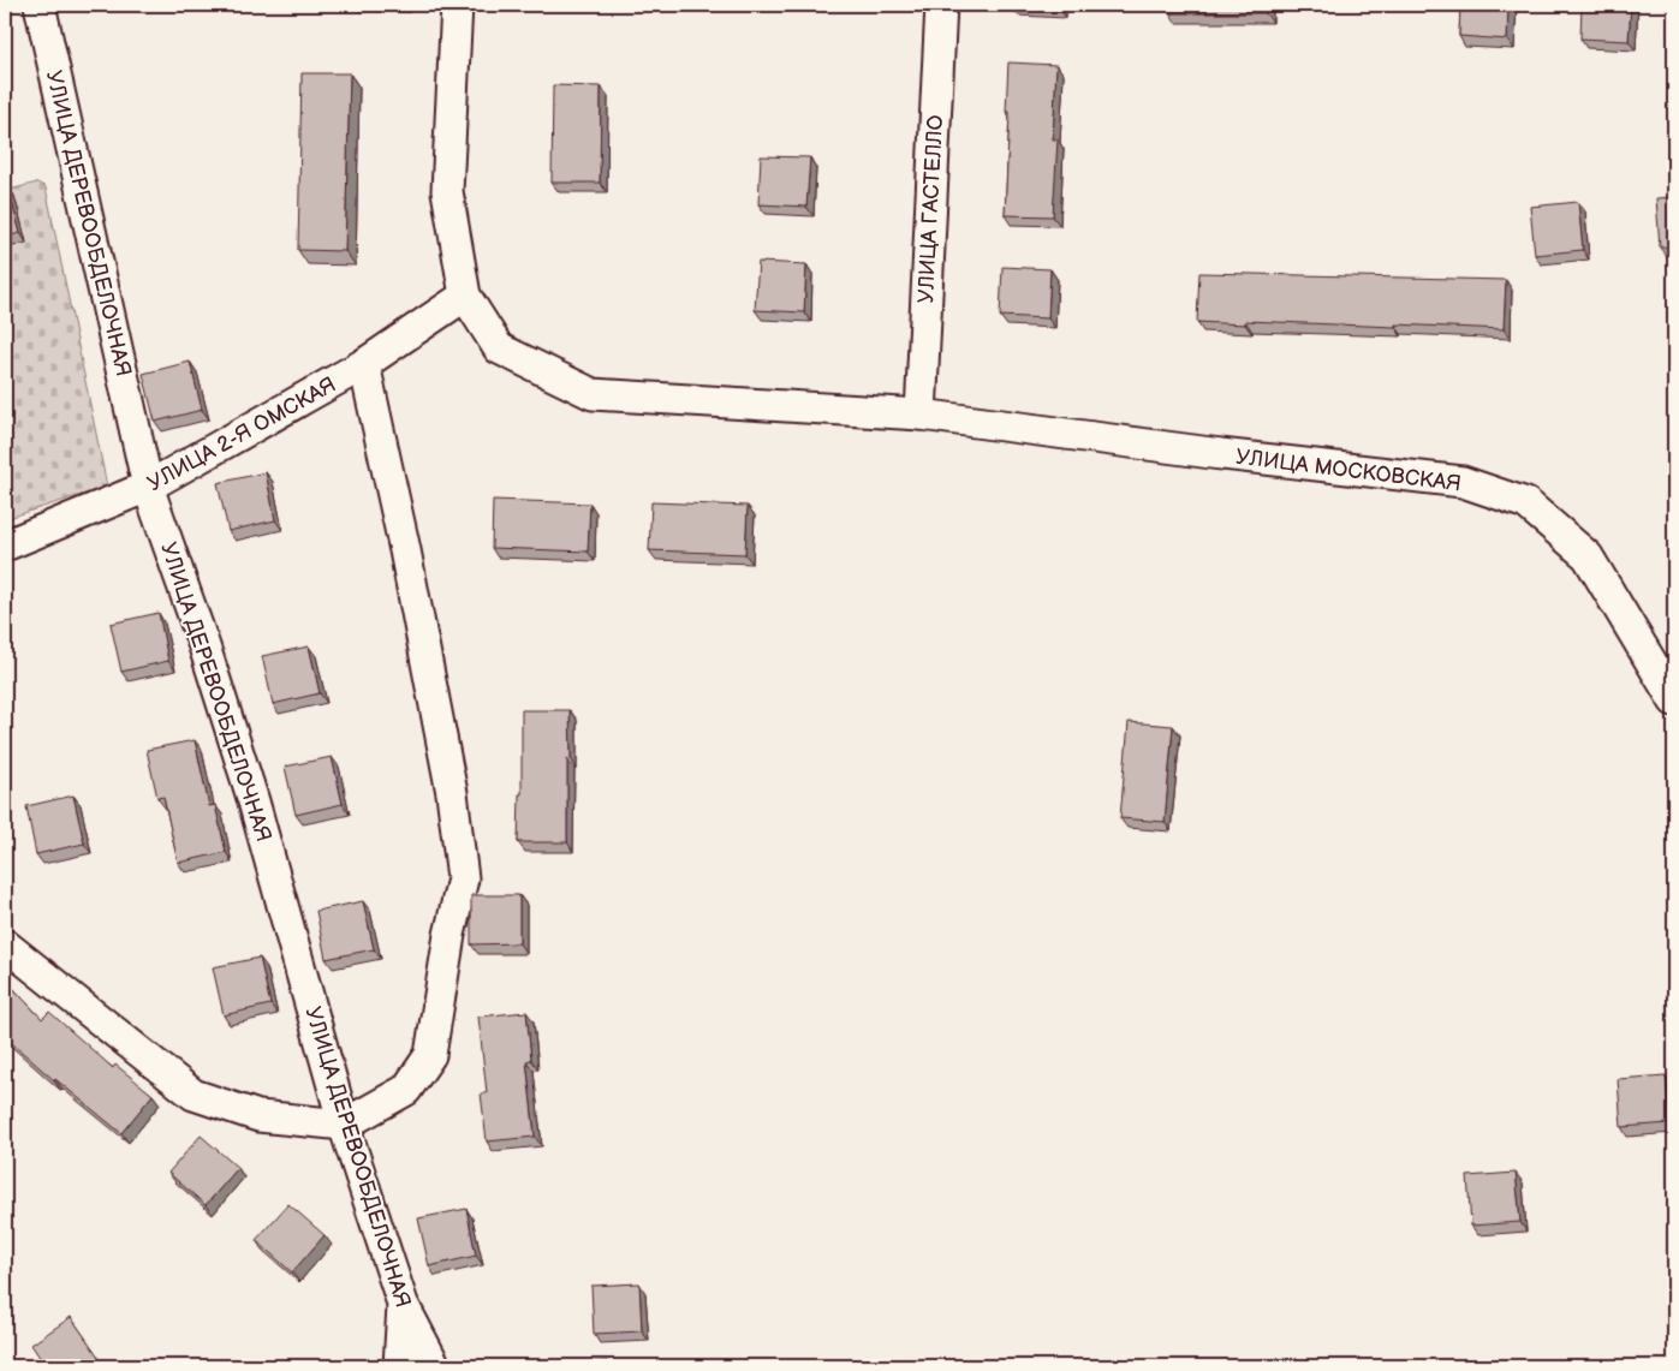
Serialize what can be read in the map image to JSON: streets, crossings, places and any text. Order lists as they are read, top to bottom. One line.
{"streets":{"street":["УЛИЦА ГАСТЕЛЛО","УЛИЦА ДЕРЕВООБДЕЛОЧНАЯ","УЛИЦА 2-Я ОМСКАЯ","УЛИЦА МОСКОВСКАЯ"]},"crossings":[["УЛИЦА ГАСТЕЛЛО","УЛИЦА МОСКОВСКАЯ"],["УЛИЦА ДЕРЕВООБДЕЛОЧНАЯ","УЛИЦА 2-Я ОМСКАЯ"],["УЛИЦА 2-Я ОМСКАЯ","УЛИЦА МОСКОВСКАЯ"]]}
